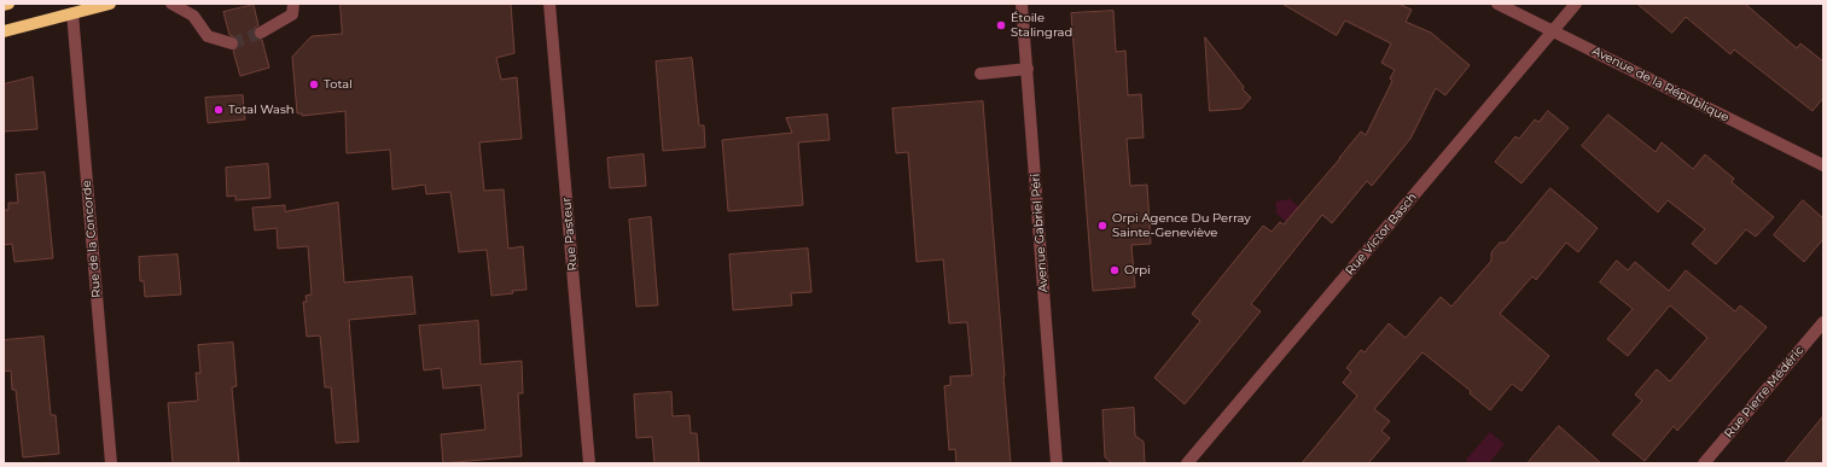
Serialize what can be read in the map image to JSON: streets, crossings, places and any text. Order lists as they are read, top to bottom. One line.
{"streets":{"street":["Avenue de la République","Avenue Gabriel Péri","Rue Pasteur","Rue Victor Basch","Rue de la Concorde","Rue Pierre Médéric"]},"crossings":[["Avenue de la République","Rue Victor Basch"]],"places":["Étoile Stalingrad","Total","Total Wash","Orpi Agence Du Perray Sainte-Geneviève","Orpi"]}
